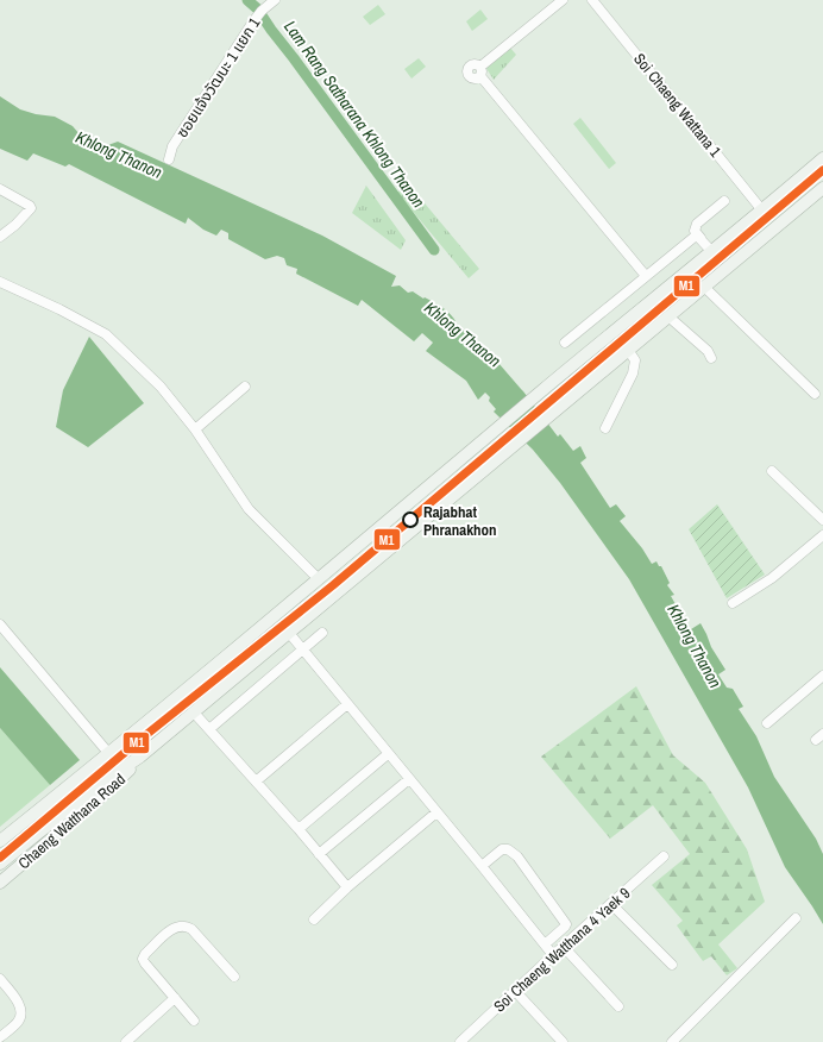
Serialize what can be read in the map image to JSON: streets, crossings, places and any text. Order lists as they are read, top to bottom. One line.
{"streets":{"main road":["Chaeng Watthana Road"],"street":["ซอยแจ้งวัฒนะ 1 แยก 1","Soi Chaeng Wattana 1","Soi Chaeng Watthana 4 Yaek 9"]},"crossings":[["Soi Chaeng Wattana 1","Chaeng Watthana Road"]],"water":["Lam Rang Satharana Khlong Thanon","Khlong Thanon"],"places":["Rajabhat Phranakhon"],"lines":["transit line M1"]}
